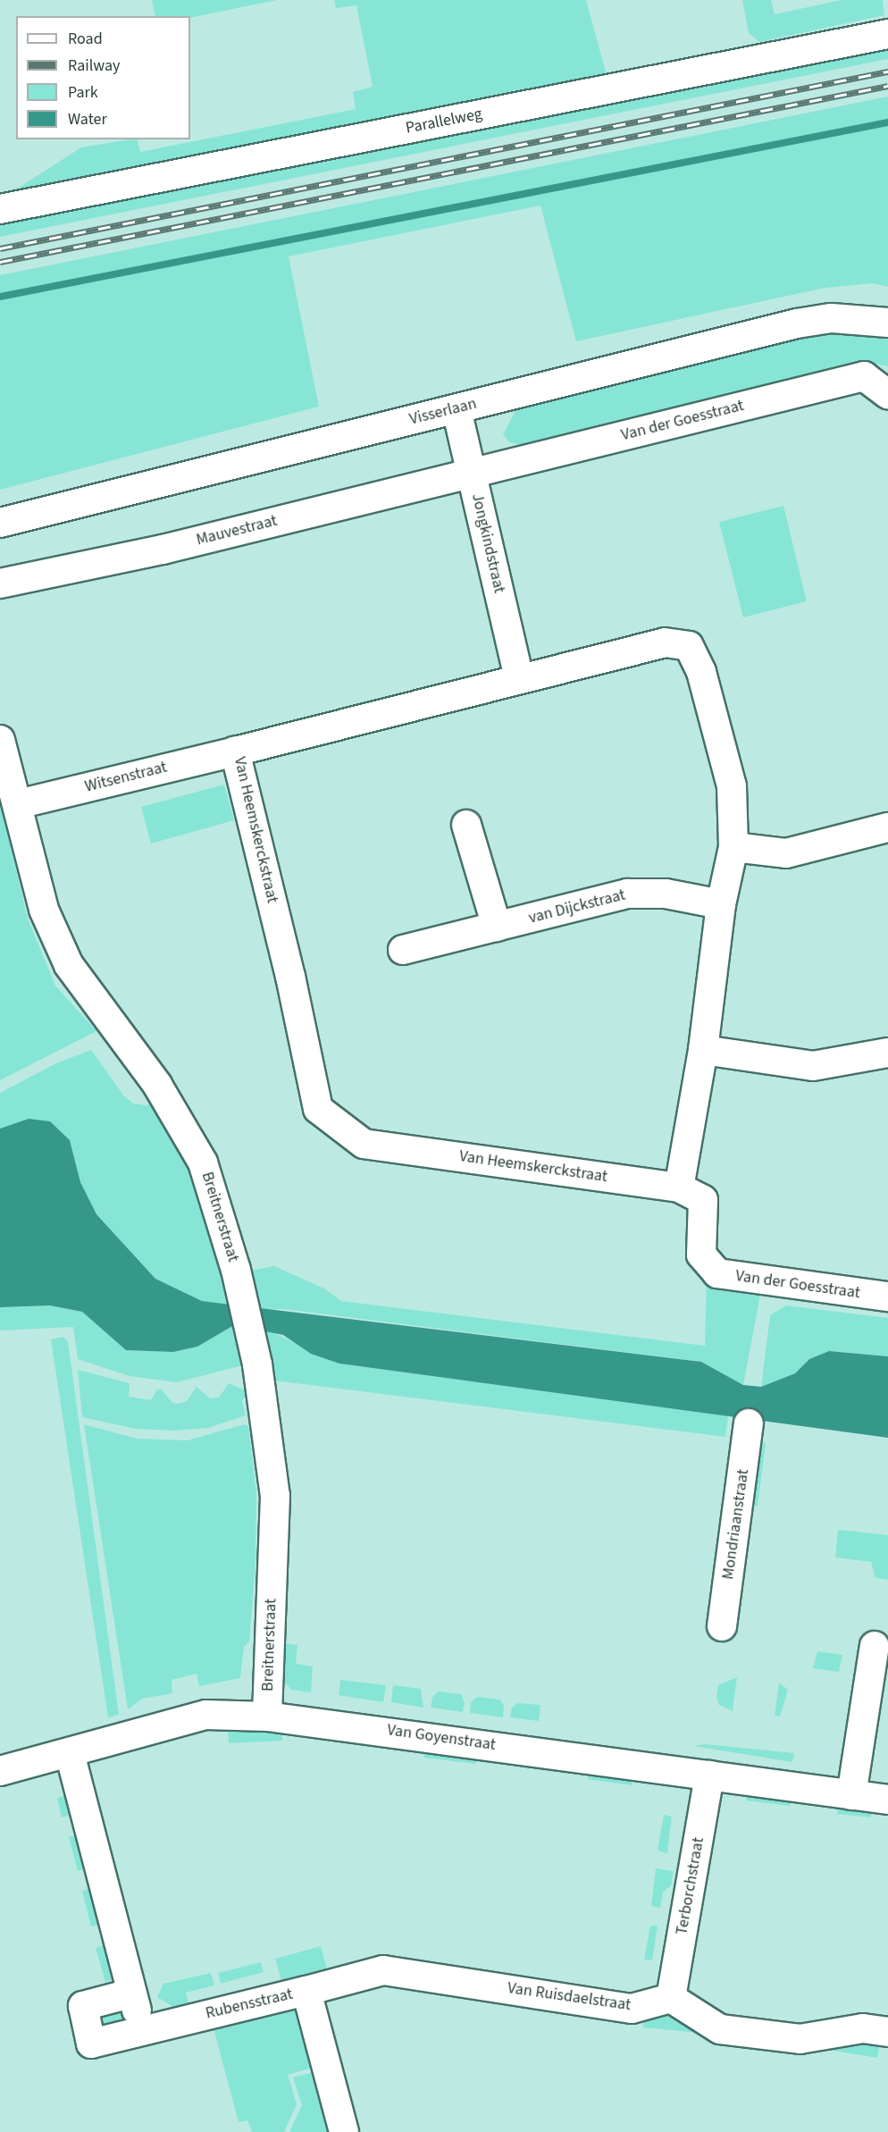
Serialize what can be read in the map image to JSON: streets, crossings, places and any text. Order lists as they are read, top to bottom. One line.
{"streets":{"street":["Parallelweg","Visserlaan","Van der Goesstraat","Mauvestraat","Jongkindstraat","Witsenstraat","Van Heemskerckstraat","van Dijckstraat","Breitnerstraat","Mondriaanstraat","Van Goyenstraat","Terborchstraat","Van Ruisdaelstraat","Rubensstraat"]},"crossings":[["Visserlaan","Jongkindstraat"],["Van der Goesstraat","Mauvestraat"],["Van der Goesstraat","Jongkindstraat"],["Van der Goesstraat","Van Heemskerckstraat"],["Mauvestraat","Jongkindstraat"],["Jongkindstraat","Van Heemskerckstraat"],["Witsenstraat","Van Heemskerckstraat"],["Witsenstraat","Breitnerstraat"],["Van Heemskerckstraat","van Dijckstraat"],["Breitnerstraat","Van Goyenstraat"],["Van Goyenstraat","Terborchstraat"],["Terborchstraat","Van Ruisdaelstraat"],["Van Ruisdaelstraat","Rubensstraat"]],"legend":["Road","Railway","Park","Water"]}
